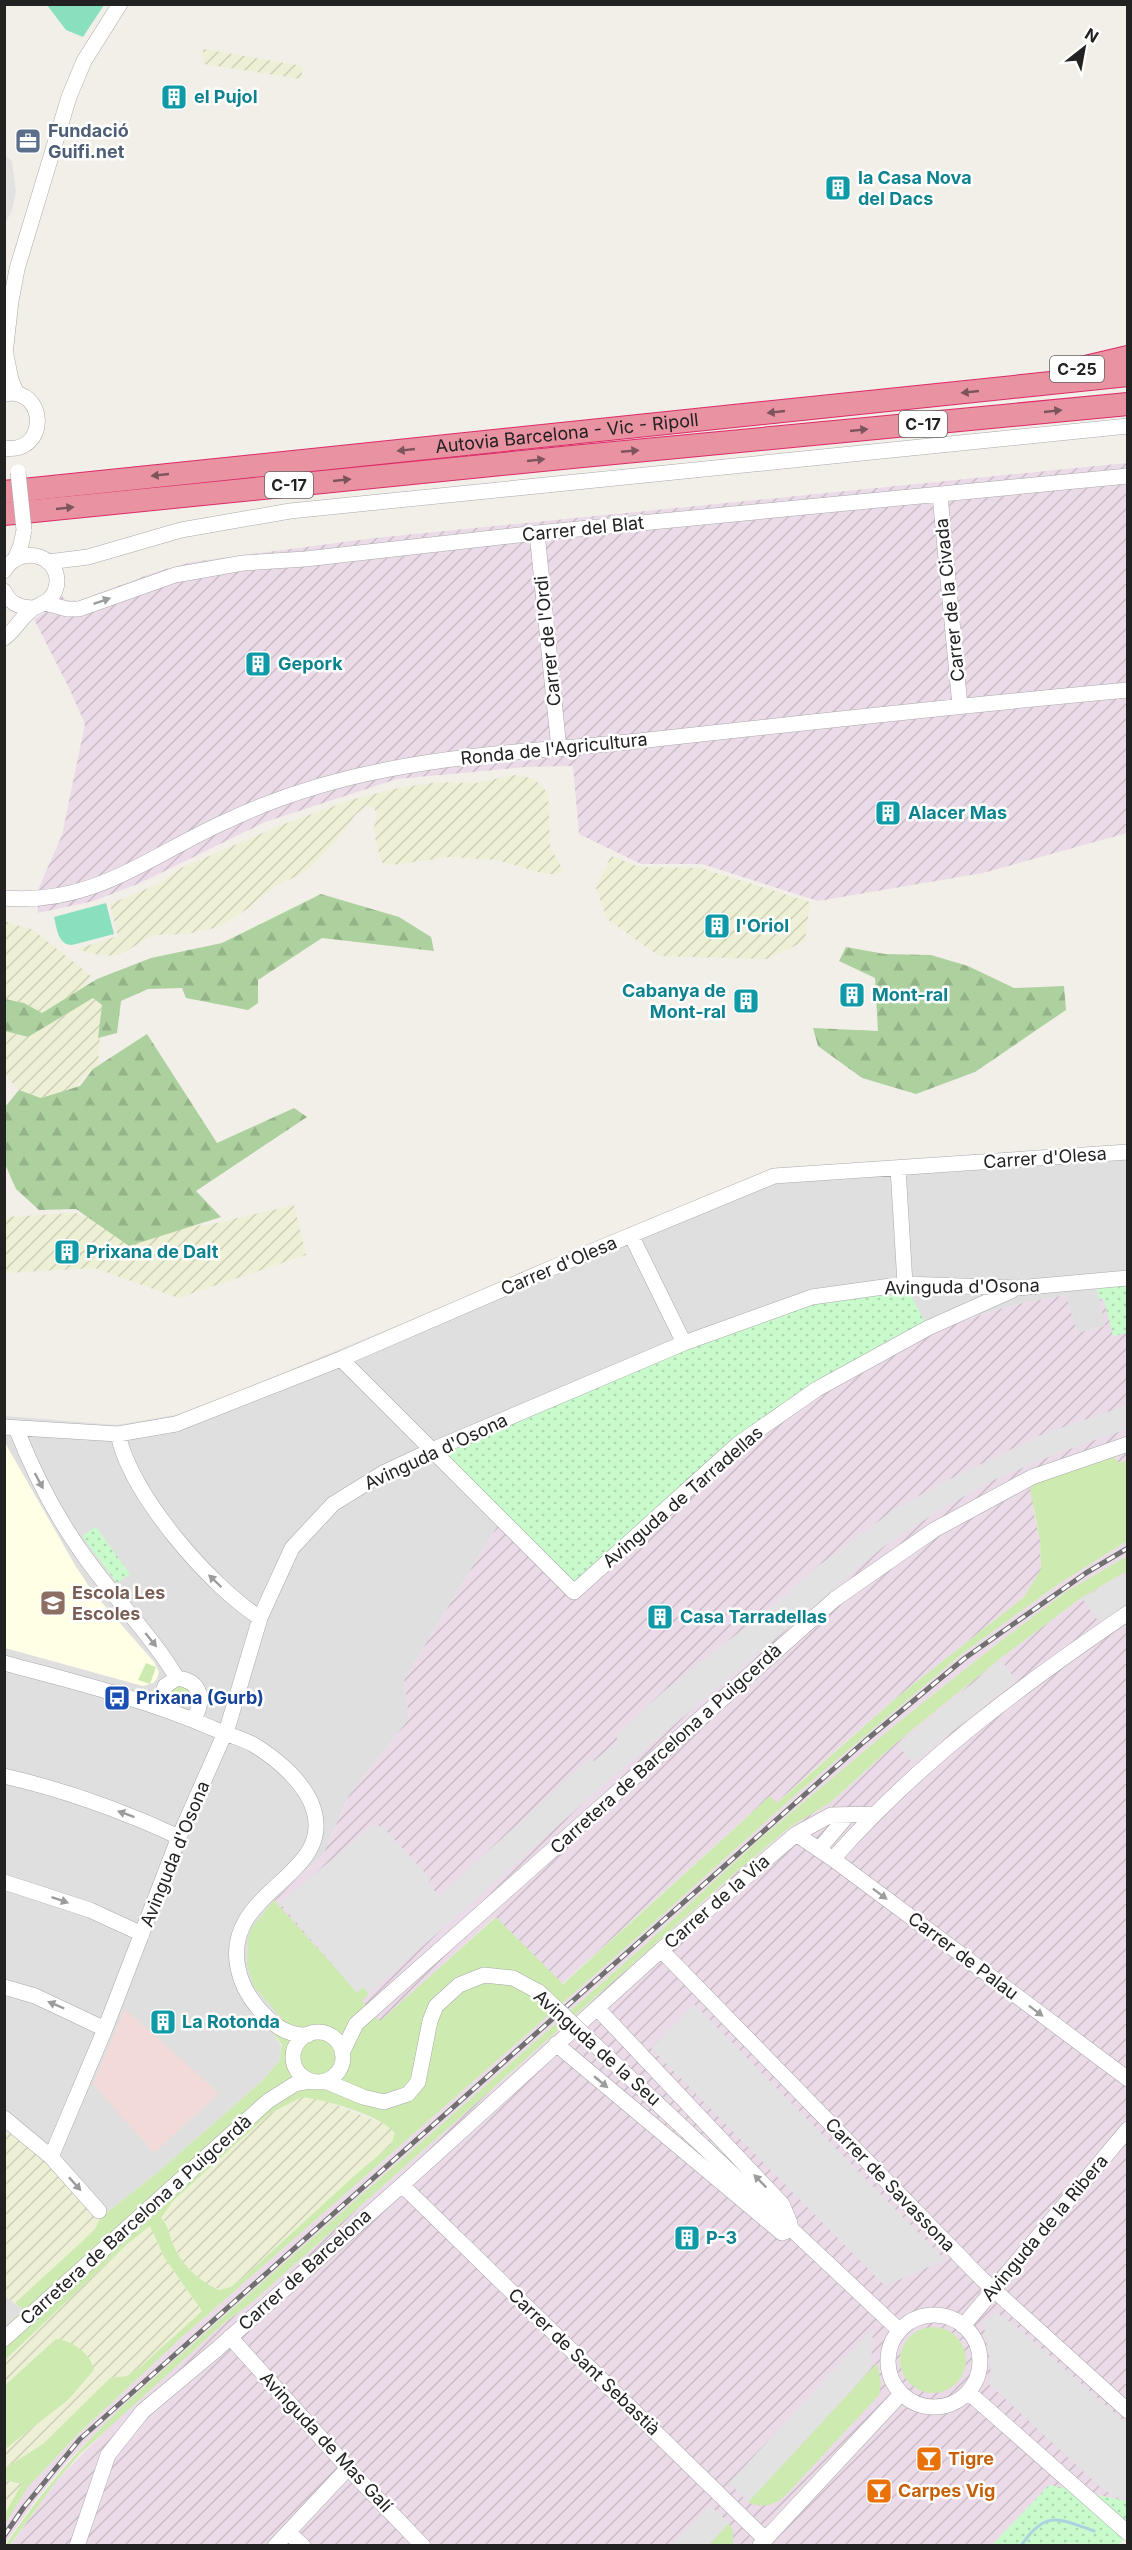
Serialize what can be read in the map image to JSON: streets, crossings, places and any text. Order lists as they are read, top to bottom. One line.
{"streets":{"highway":["C-25","C-17","Autovia Barcelona - Vic - Ripoll"],"street":["Carrer del Blat","Carrer de la Civada","Carrer de l'Ordi","Ronda de l'Agricultura","Carrer d'Olesa","Avinguda d'Osona","Avinguda de Tarradellas","Carretera de Barcelona a Puigcerdà","Carrer de la Via","Carrer de Palau","Avinguda de la Seu","Carrer de Savassona","Avinguda de la Ribera","Carrer de Barcelona","Carrer de Sant Sebastià","Avinguda de Mas Galí"]},"crossings":[["C-25","Autovia Barcelona - Vic - Ripoll"],["Carrer del Blat","Carrer de la Civada"],["Carrer del Blat","Carrer de l'Ordi"],["Carrer de la Civada","Ronda de l'Agricultura"],["Carrer de l'Ordi","Ronda de l'Agricultura"],["Avinguda d'Osona","Avinguda de Tarradellas"],["Carretera de Barcelona a Puigcerdà","Avinguda de la Seu"],["Carrer de la Via","Carrer de Palau"],["Carrer de la Via","Avinguda de la Seu"],["Carrer de la Via","Carrer de Savassona"],["Carrer de la Via","Carrer de Barcelona"],["Avinguda de la Seu","Avinguda de la Ribera"],["Avinguda de la Seu","Carrer de Barcelona"],["Carrer de Savassona","Avinguda de la Ribera"],["Carrer de Barcelona","Carrer de Sant Sebastià"],["Carrer de Barcelona","Avinguda de Mas Galí"]],"one_way":["Carrer de Palau"],"places":{"building":["el Pujol","la Casa Nova del Dacs","Gepork","Alacer Mas","l'Oriol","Mont-ral","Cabanya de Mont-ral","Prixana de Dalt","Casa Tarradellas","La Rotonda","P-3"],"office":["Fundació Guifi.net"],"school or university":["Escola Les Escoles"],"bus stop":["Prixana (Gurb)"],"bar":["Tigre","Carpes Vig"]},"north":"top right"}
